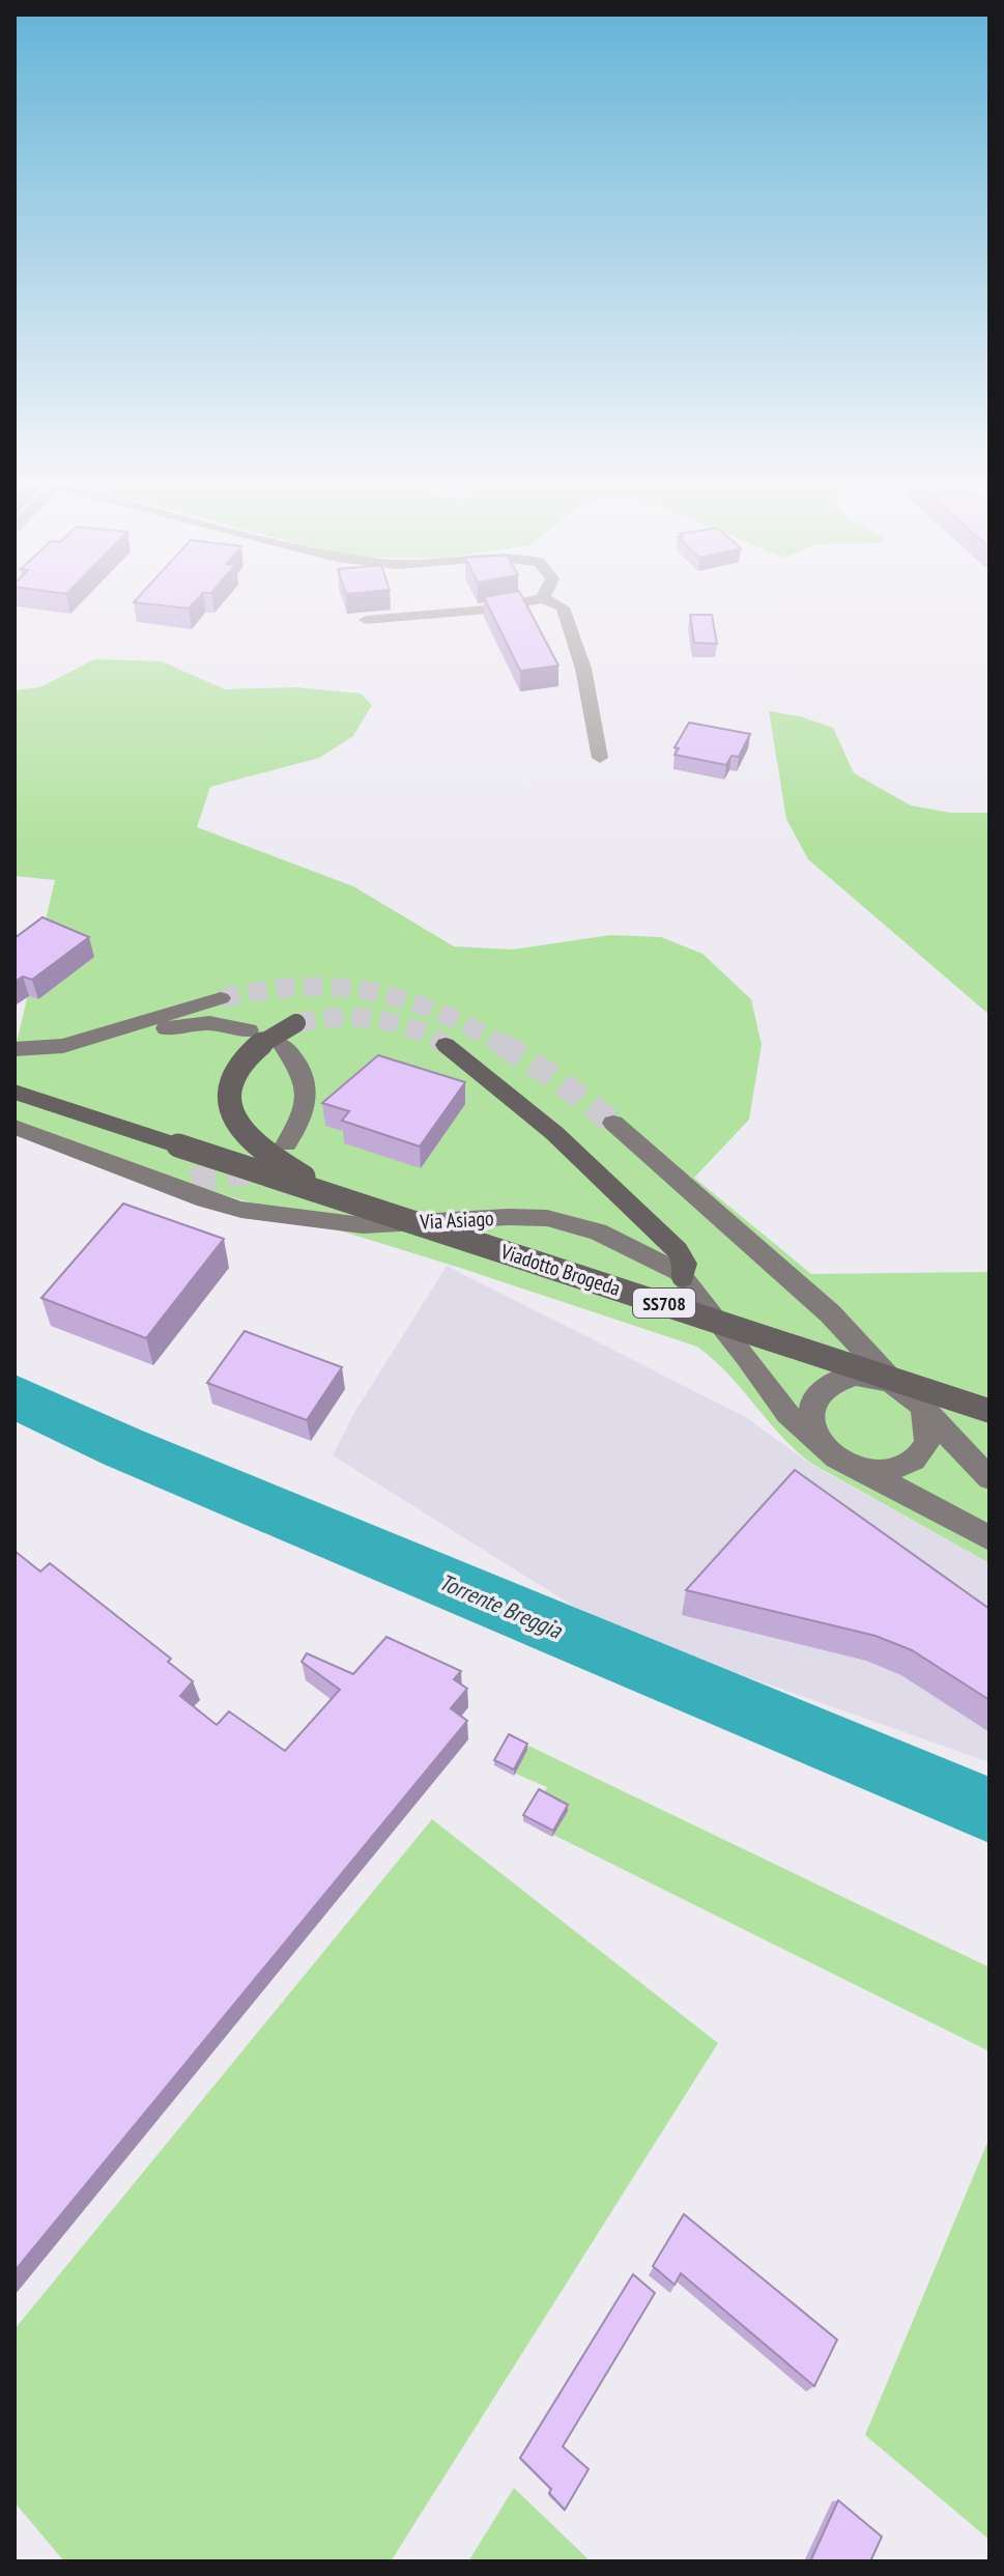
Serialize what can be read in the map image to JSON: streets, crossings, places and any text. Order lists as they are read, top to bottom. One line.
{"streets":{"main road":["Viadotto Brogeda","SS708"],"street":["Via Asiago"]},"crossings":[["Via Asiago","SS708"],["Viadotto Brogeda","SS708"]],"water":["Torrente Breggia"]}
